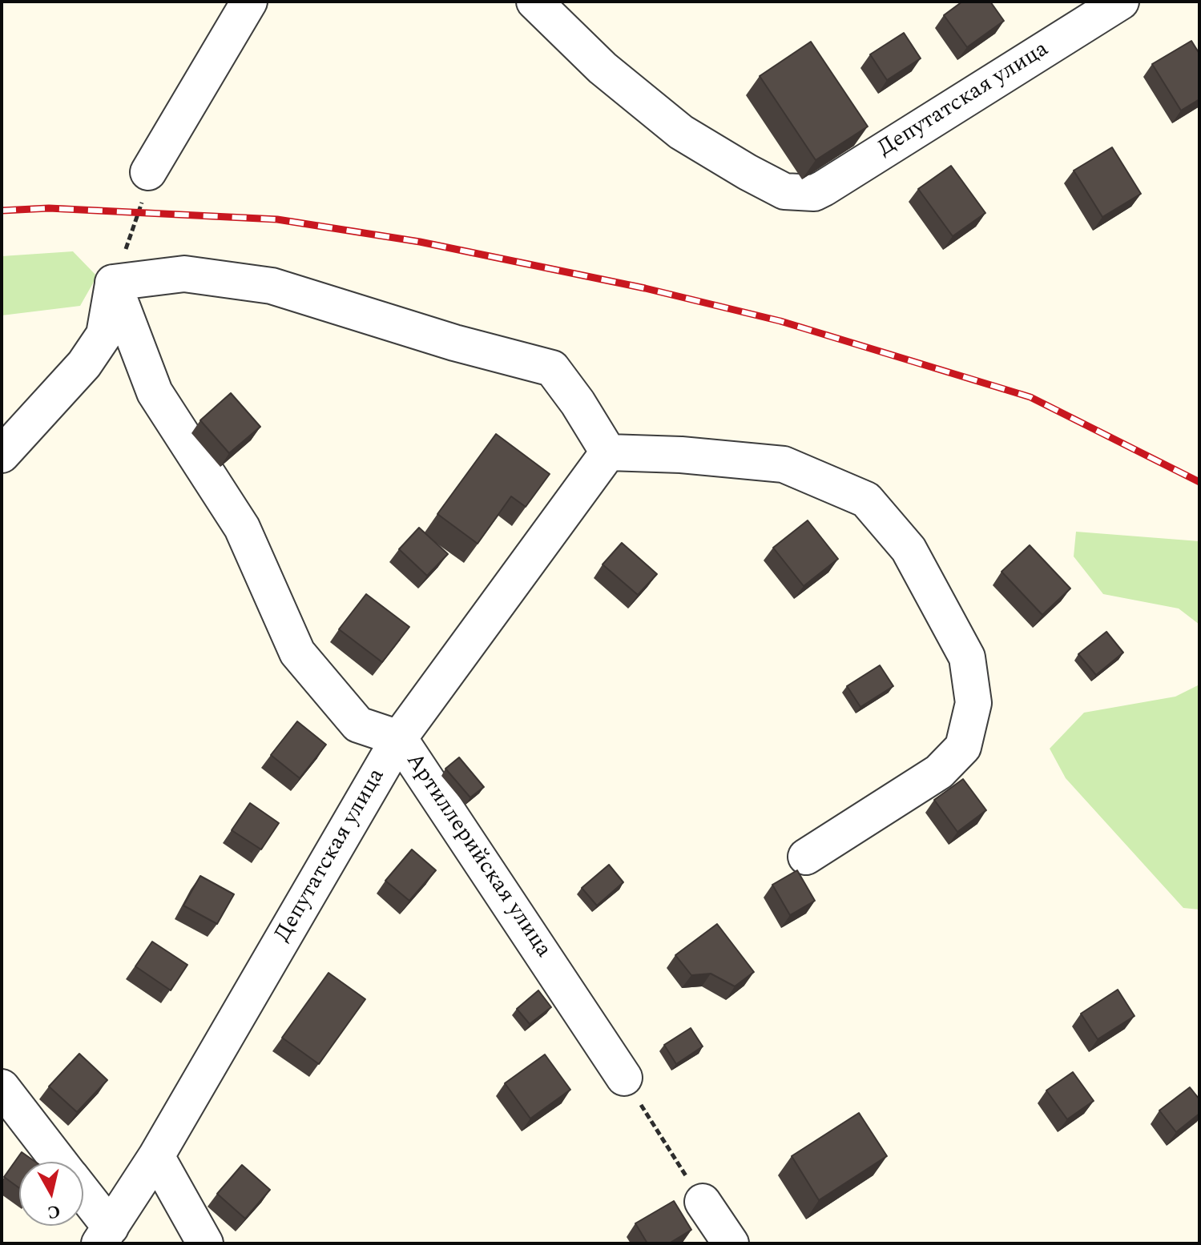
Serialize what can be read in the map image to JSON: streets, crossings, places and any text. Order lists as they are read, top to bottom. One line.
{"streets":{"street":["Депутатская улица","Артиллерийская улица"]},"crossings":[["Депутатская улица","Артиллерийская улица"]],"north":"bottom"}
